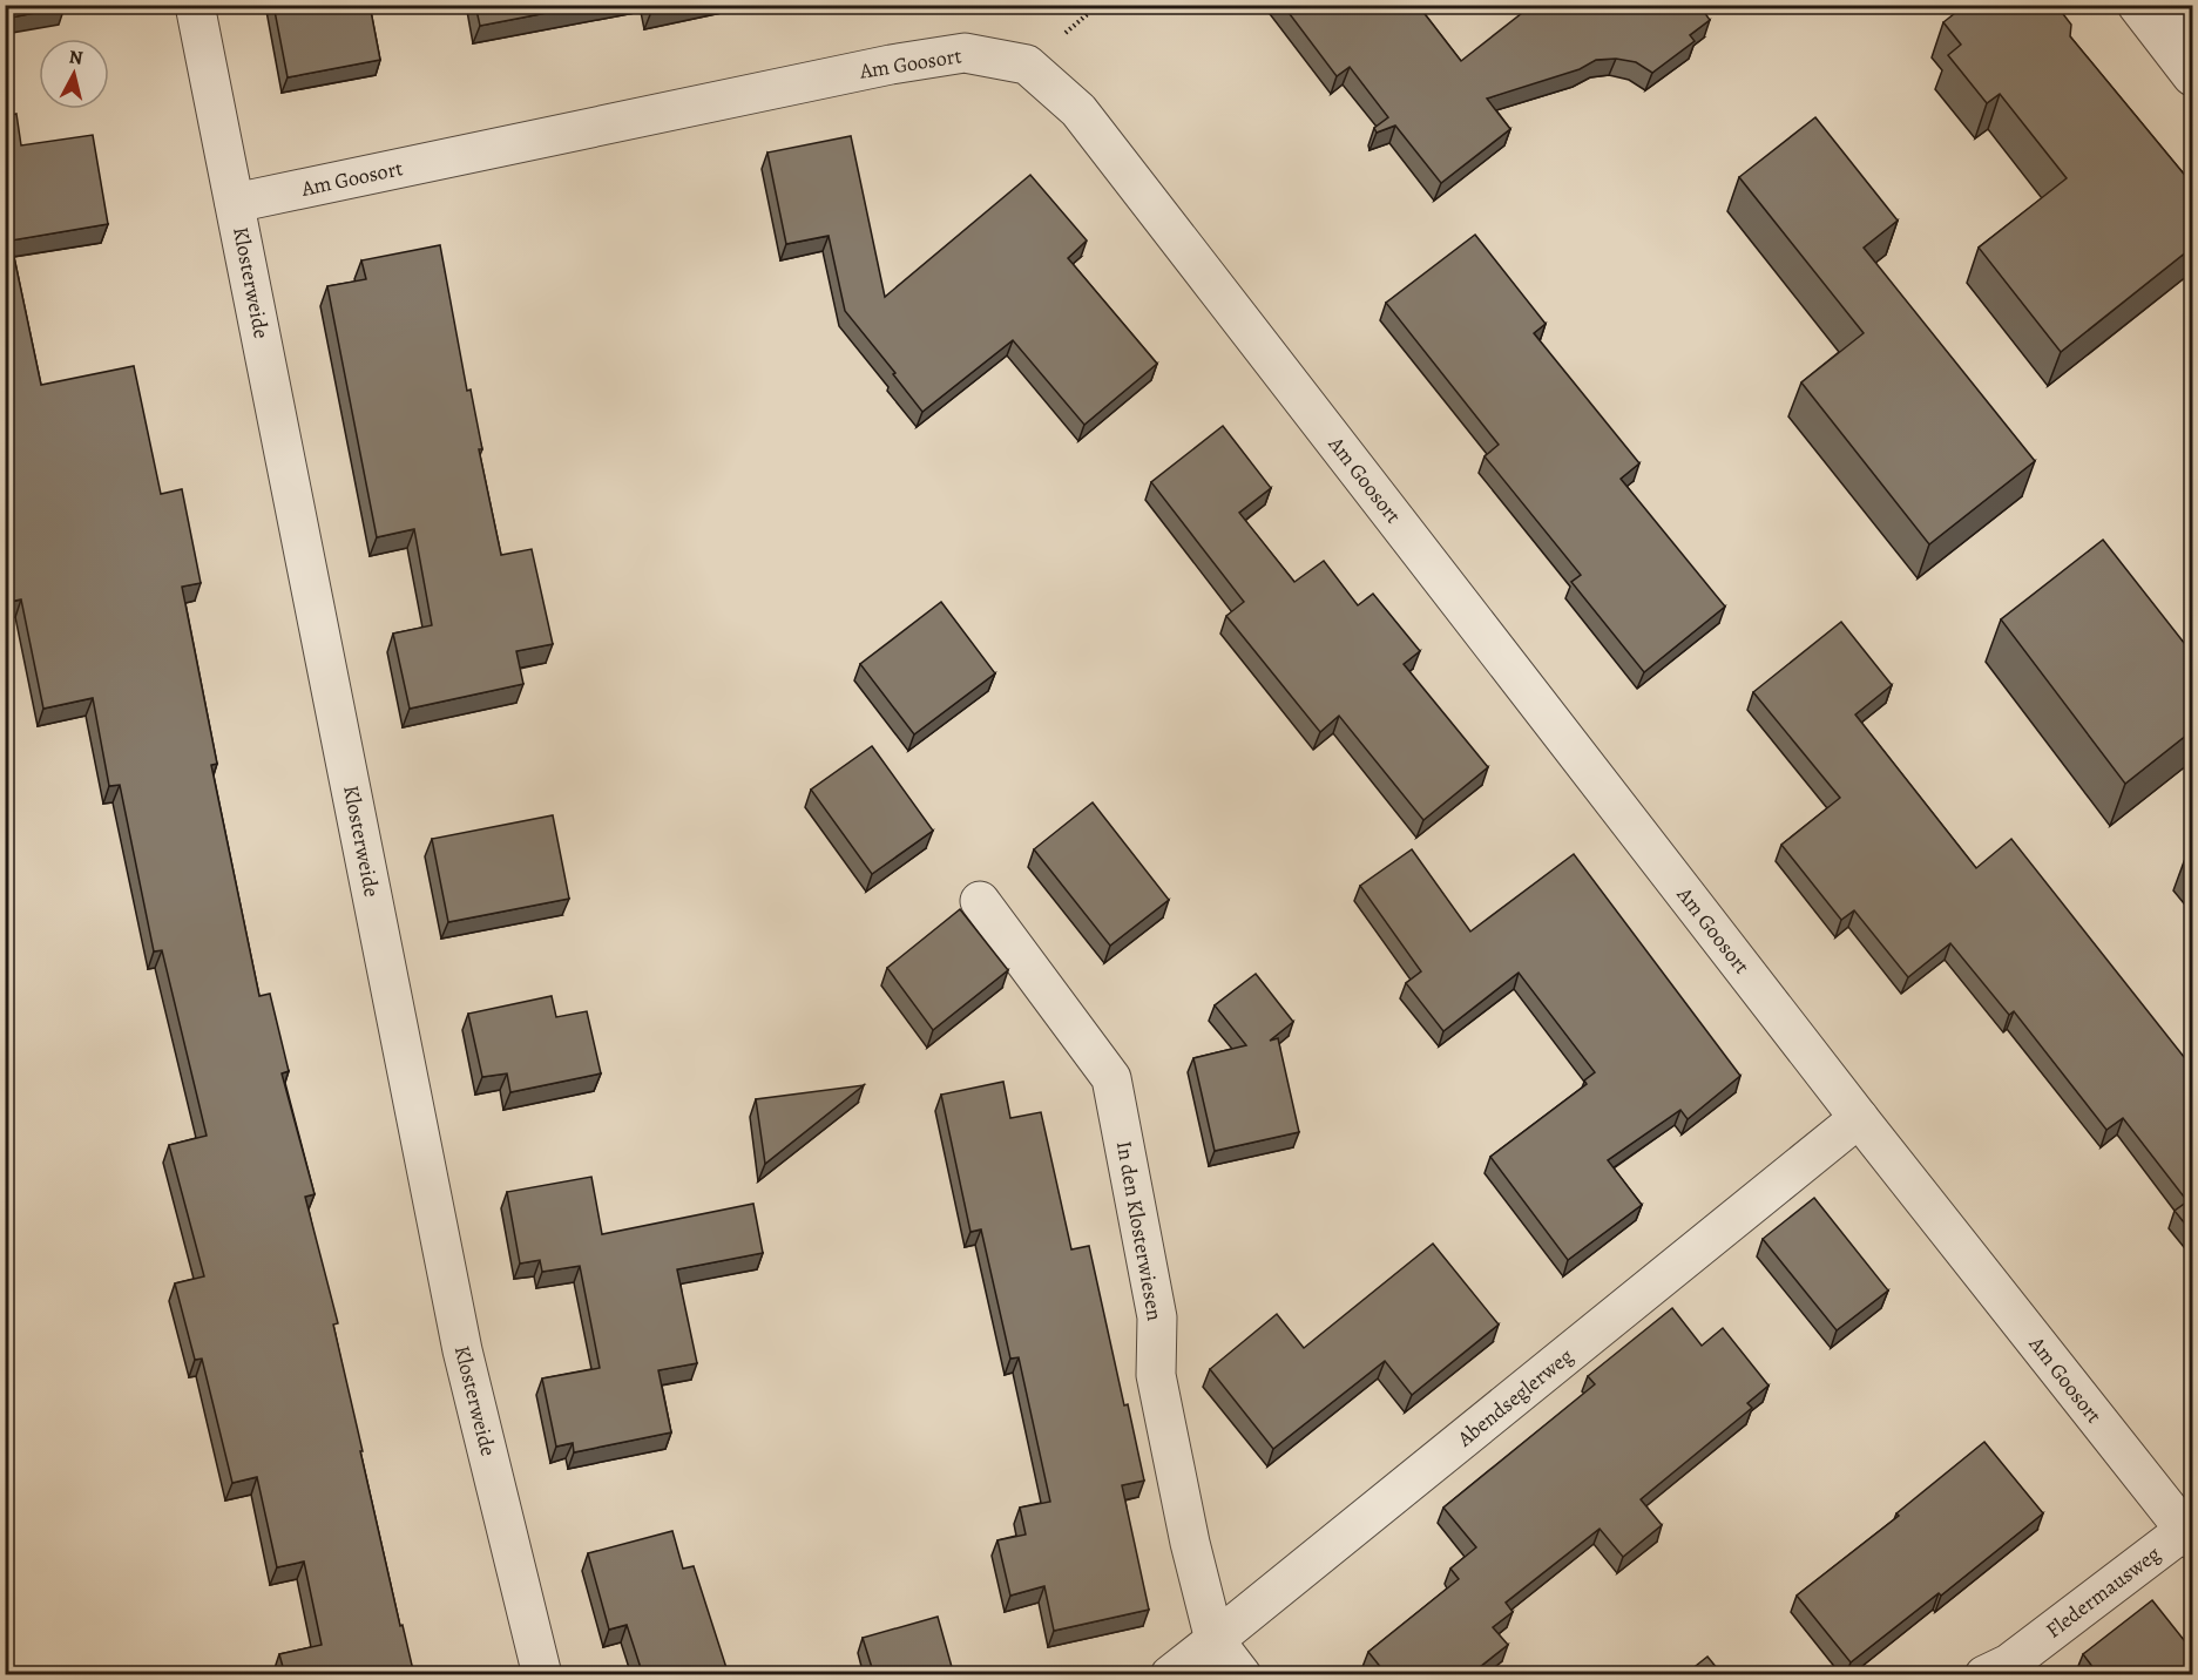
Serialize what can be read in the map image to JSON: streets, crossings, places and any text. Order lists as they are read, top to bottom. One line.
{"streets":{"street":["Am Goosort","Klosterweide","In den Klosterwiesen","Abendseglerweg","Fledermausweg"]},"crossings":[["Am Goosort","Klosterweide"],["Am Goosort","Abendseglerweg"],["Am Goosort","Fledermausweg"],["In den Klosterwiesen","Abendseglerweg"]],"north":"top"}
